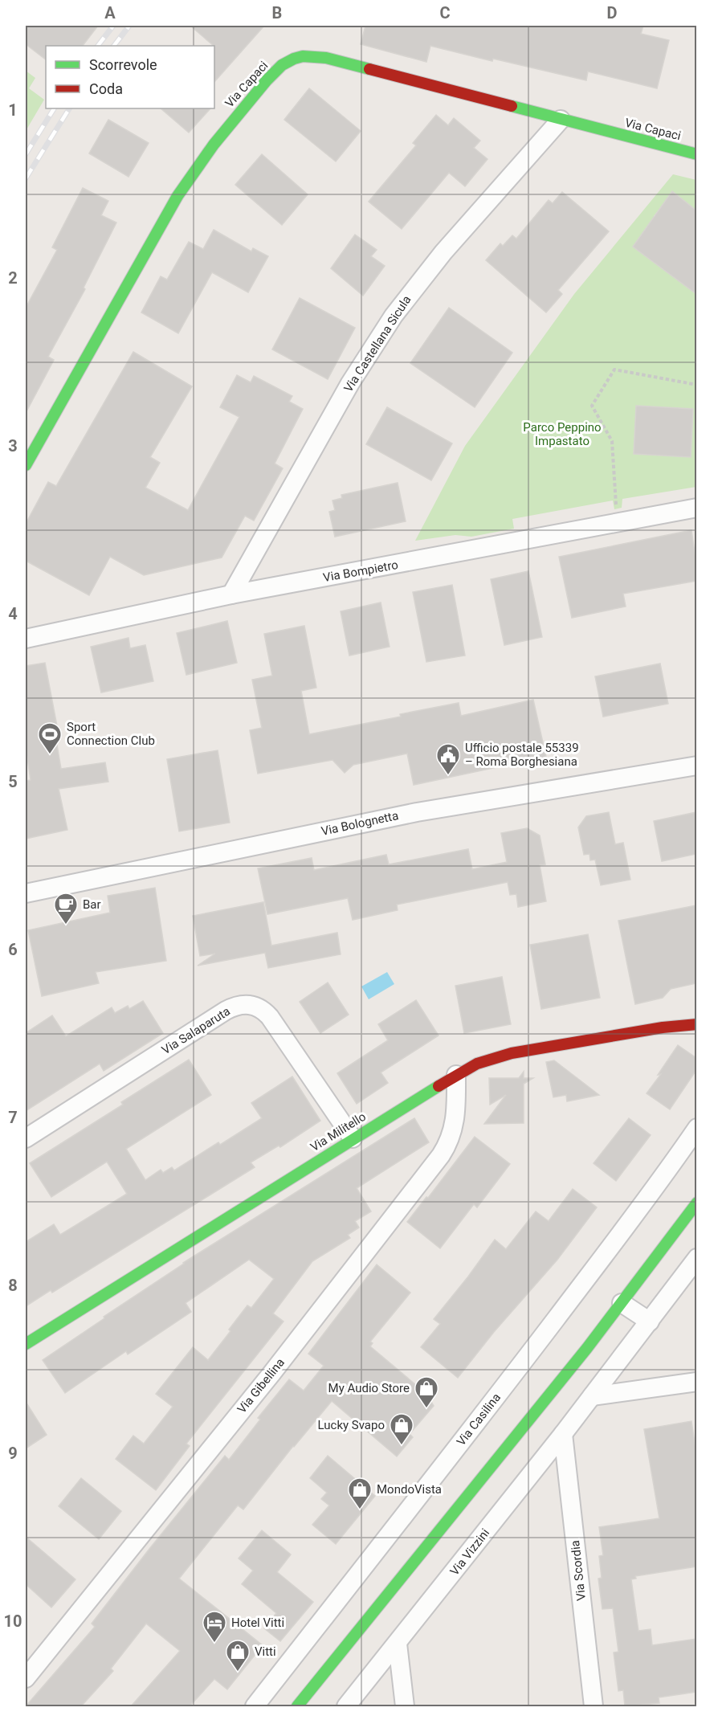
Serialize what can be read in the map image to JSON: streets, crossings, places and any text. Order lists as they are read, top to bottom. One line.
{"streets":{"street":["Via Capaci","Via Castellana Sicula","Via Bompietro","Via Bolognetta","Via Salaparuta","Via Militello","Via Gibellina","Via Casilina","Via Vizzini","Via Scordia"]},"crossings":[["Via Capaci","Via Castellana Sicula"],["Via Castellana Sicula","Via Bompietro"],["Via Salaparuta","Via Militello"],["Via Militello","Via Gibellina"],["Via Vizzini","Via Scordia"]],"parks":["Parco Peppino Impastato"],"places":{"sports":["Sport Connection Club"],"public building":["Ufficio postale 55339 – Roma Borghesiana"],"cafe":["Bar"],"shop":["My Audio Store","Lucky Svapo","MondoVista","Vitti"],"hotel":["Hotel Vitti"]},"legend":["Scorrevole","Coda"],"grid":{"columns":["A","B","C","D"],"rows":["1","2","3","4","5","6","7","8","9","10"]}}
